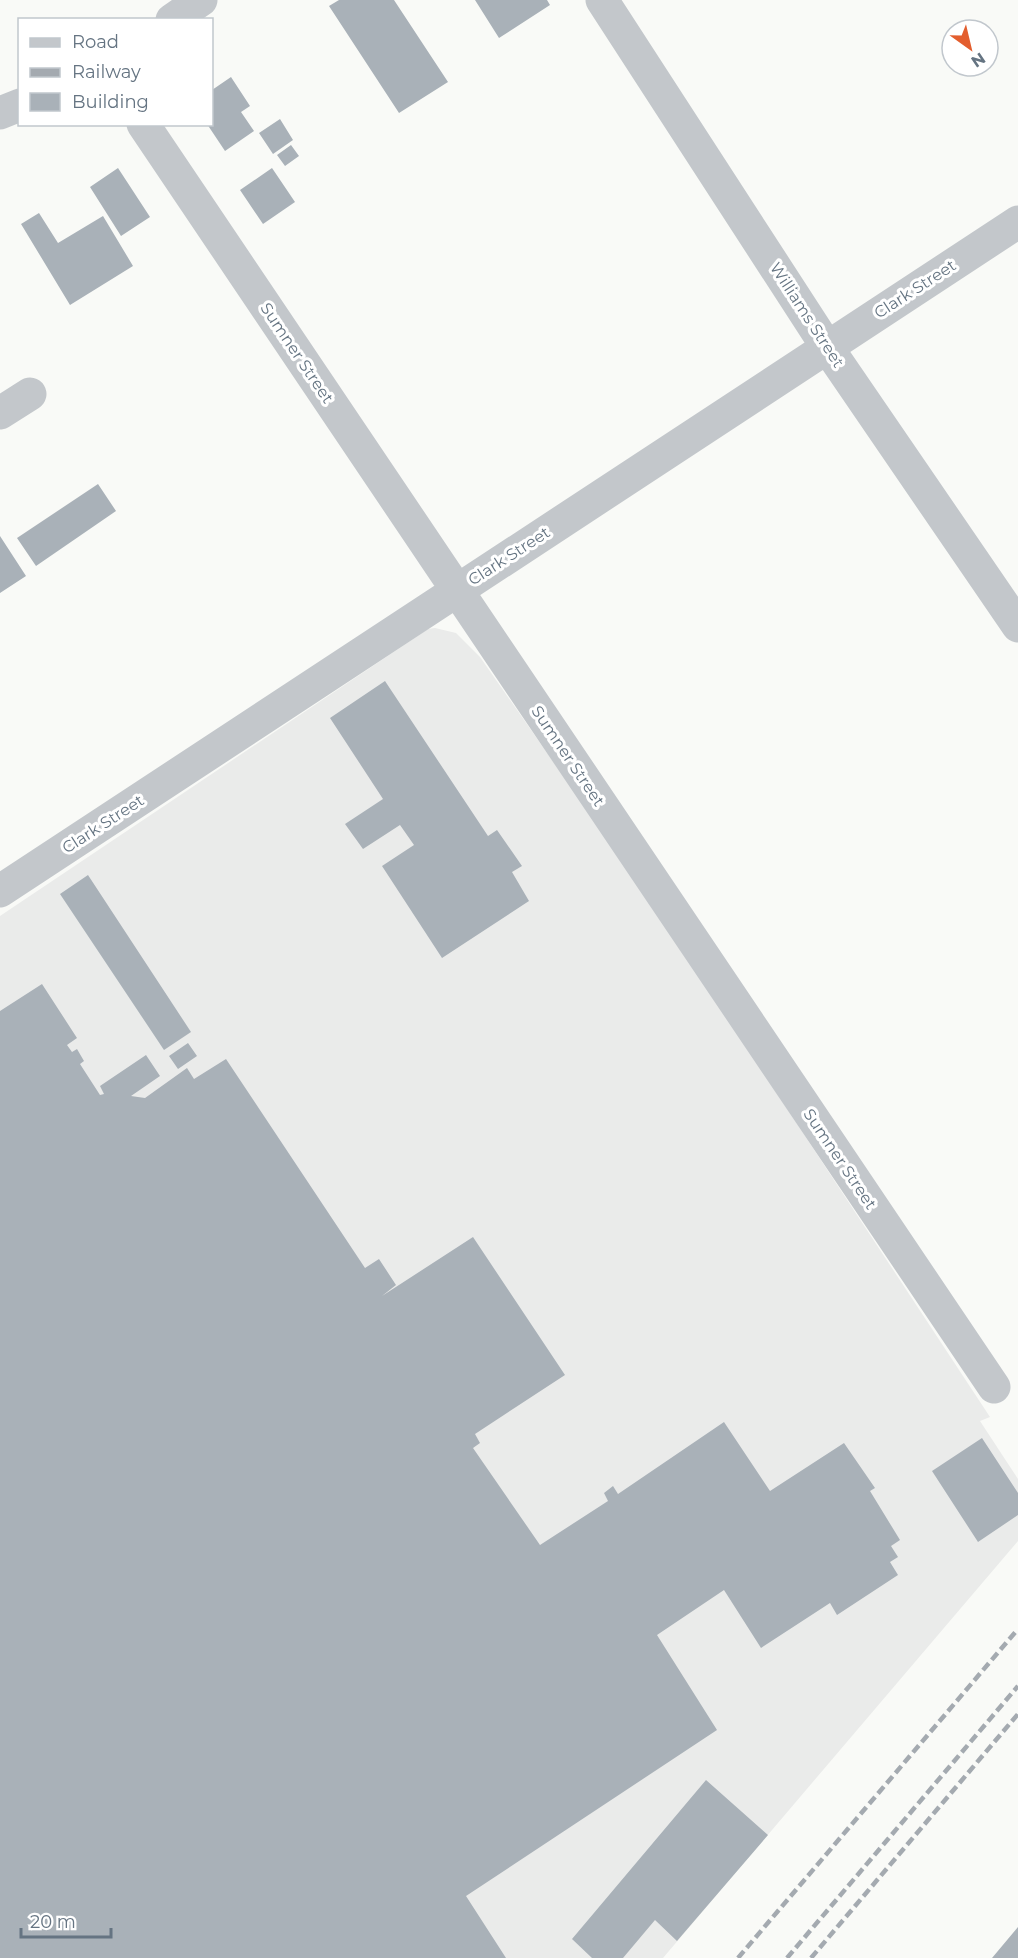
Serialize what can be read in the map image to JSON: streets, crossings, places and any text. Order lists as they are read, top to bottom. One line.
{"streets":{"street":["Clark Street","Williams Street","Sumner Street"]},"crossings":[["Clark Street","Williams Street"],["Clark Street","Sumner Street"]],"legend":["Road","Railway","Building"],"scale_bar":"20 m","north":"bottom right"}
